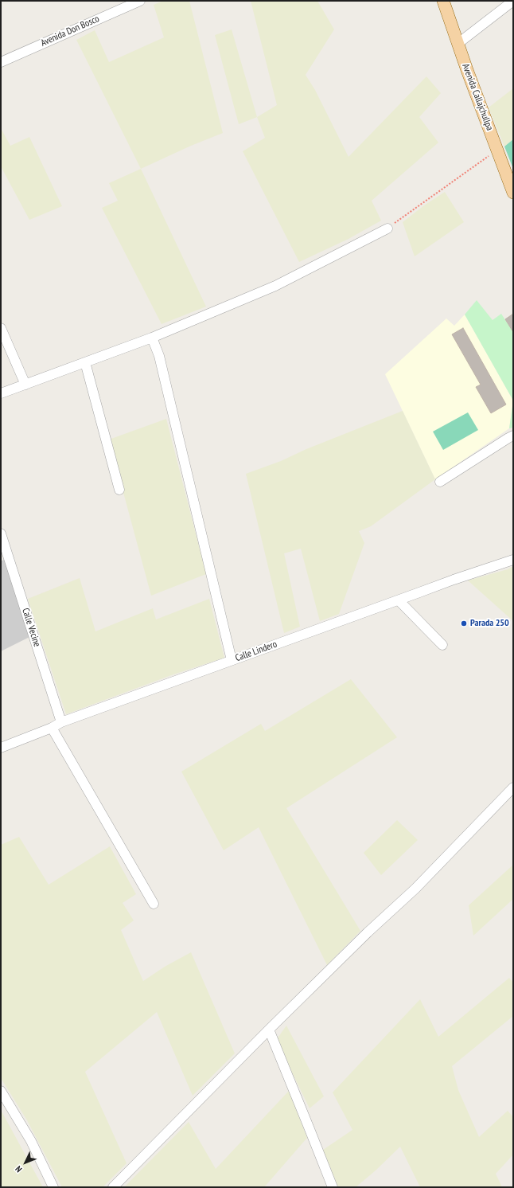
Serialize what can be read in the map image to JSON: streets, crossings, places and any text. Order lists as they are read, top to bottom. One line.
{"streets":{"main road":["Avenida Callajchullpa"],"street":["Avenida Don Bosco","Calle Vecine","Calle Lindero"]},"crossings":[["Calle Vecine","Calle Lindero"]],"places":["Parada 250"],"north":"bottom left"}
